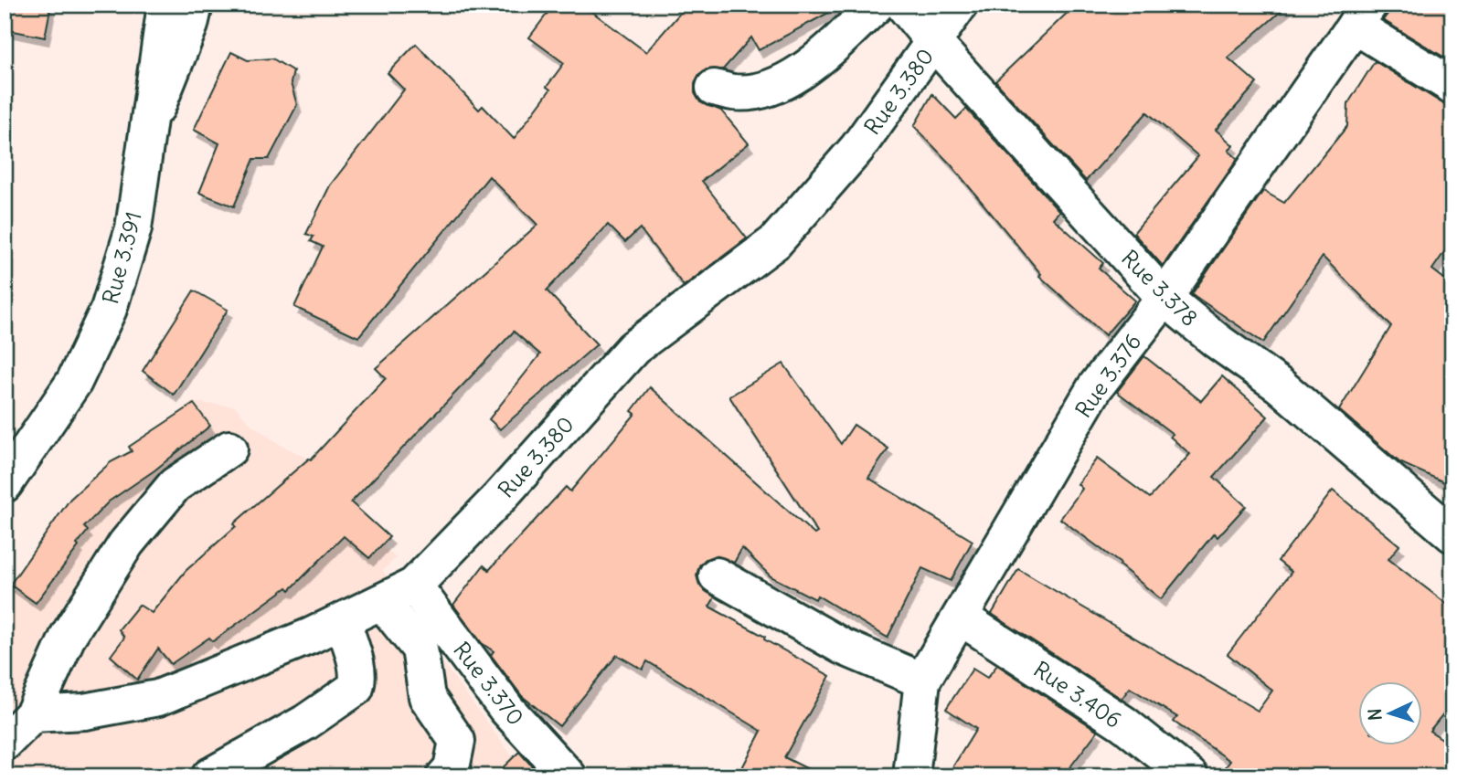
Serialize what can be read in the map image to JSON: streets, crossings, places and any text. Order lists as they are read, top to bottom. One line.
{"streets":{"street":["Rue 3.380","Rue 3.391","Rue 3.378","Rue 3.376","Rue 3.370","Rue 3.406"]},"crossings":[["Rue 3.380","Rue 3.378"],["Rue 3.380","Rue 3.370"],["Rue 3.378","Rue 3.376"],["Rue 3.376","Rue 3.406"]],"north":"left"}
